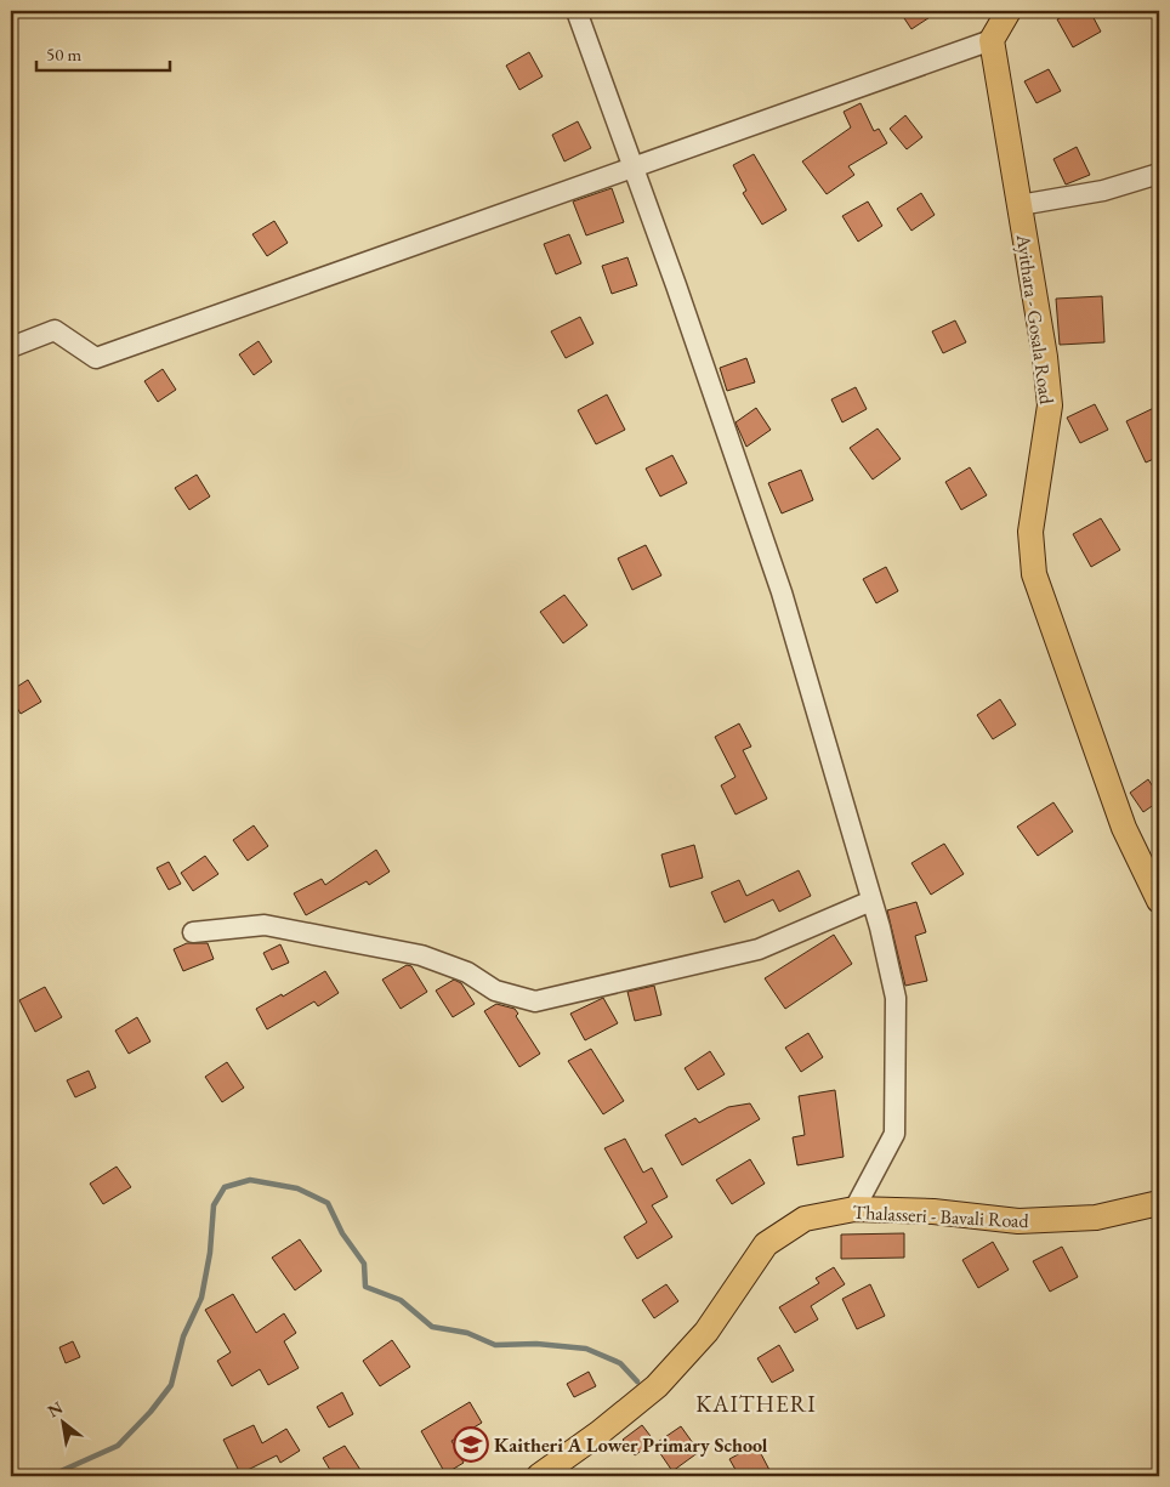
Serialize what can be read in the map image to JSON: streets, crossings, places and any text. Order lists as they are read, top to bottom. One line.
{"streets":{"main road":["Ayithara - Gosala Road","Thalasseri - Bavali Road"]},"districts":["KAITHERI"],"places":{"school or university":["Kaitheri A Lower Primary School"]},"scale_bar":"50 m","north":"top left"}
